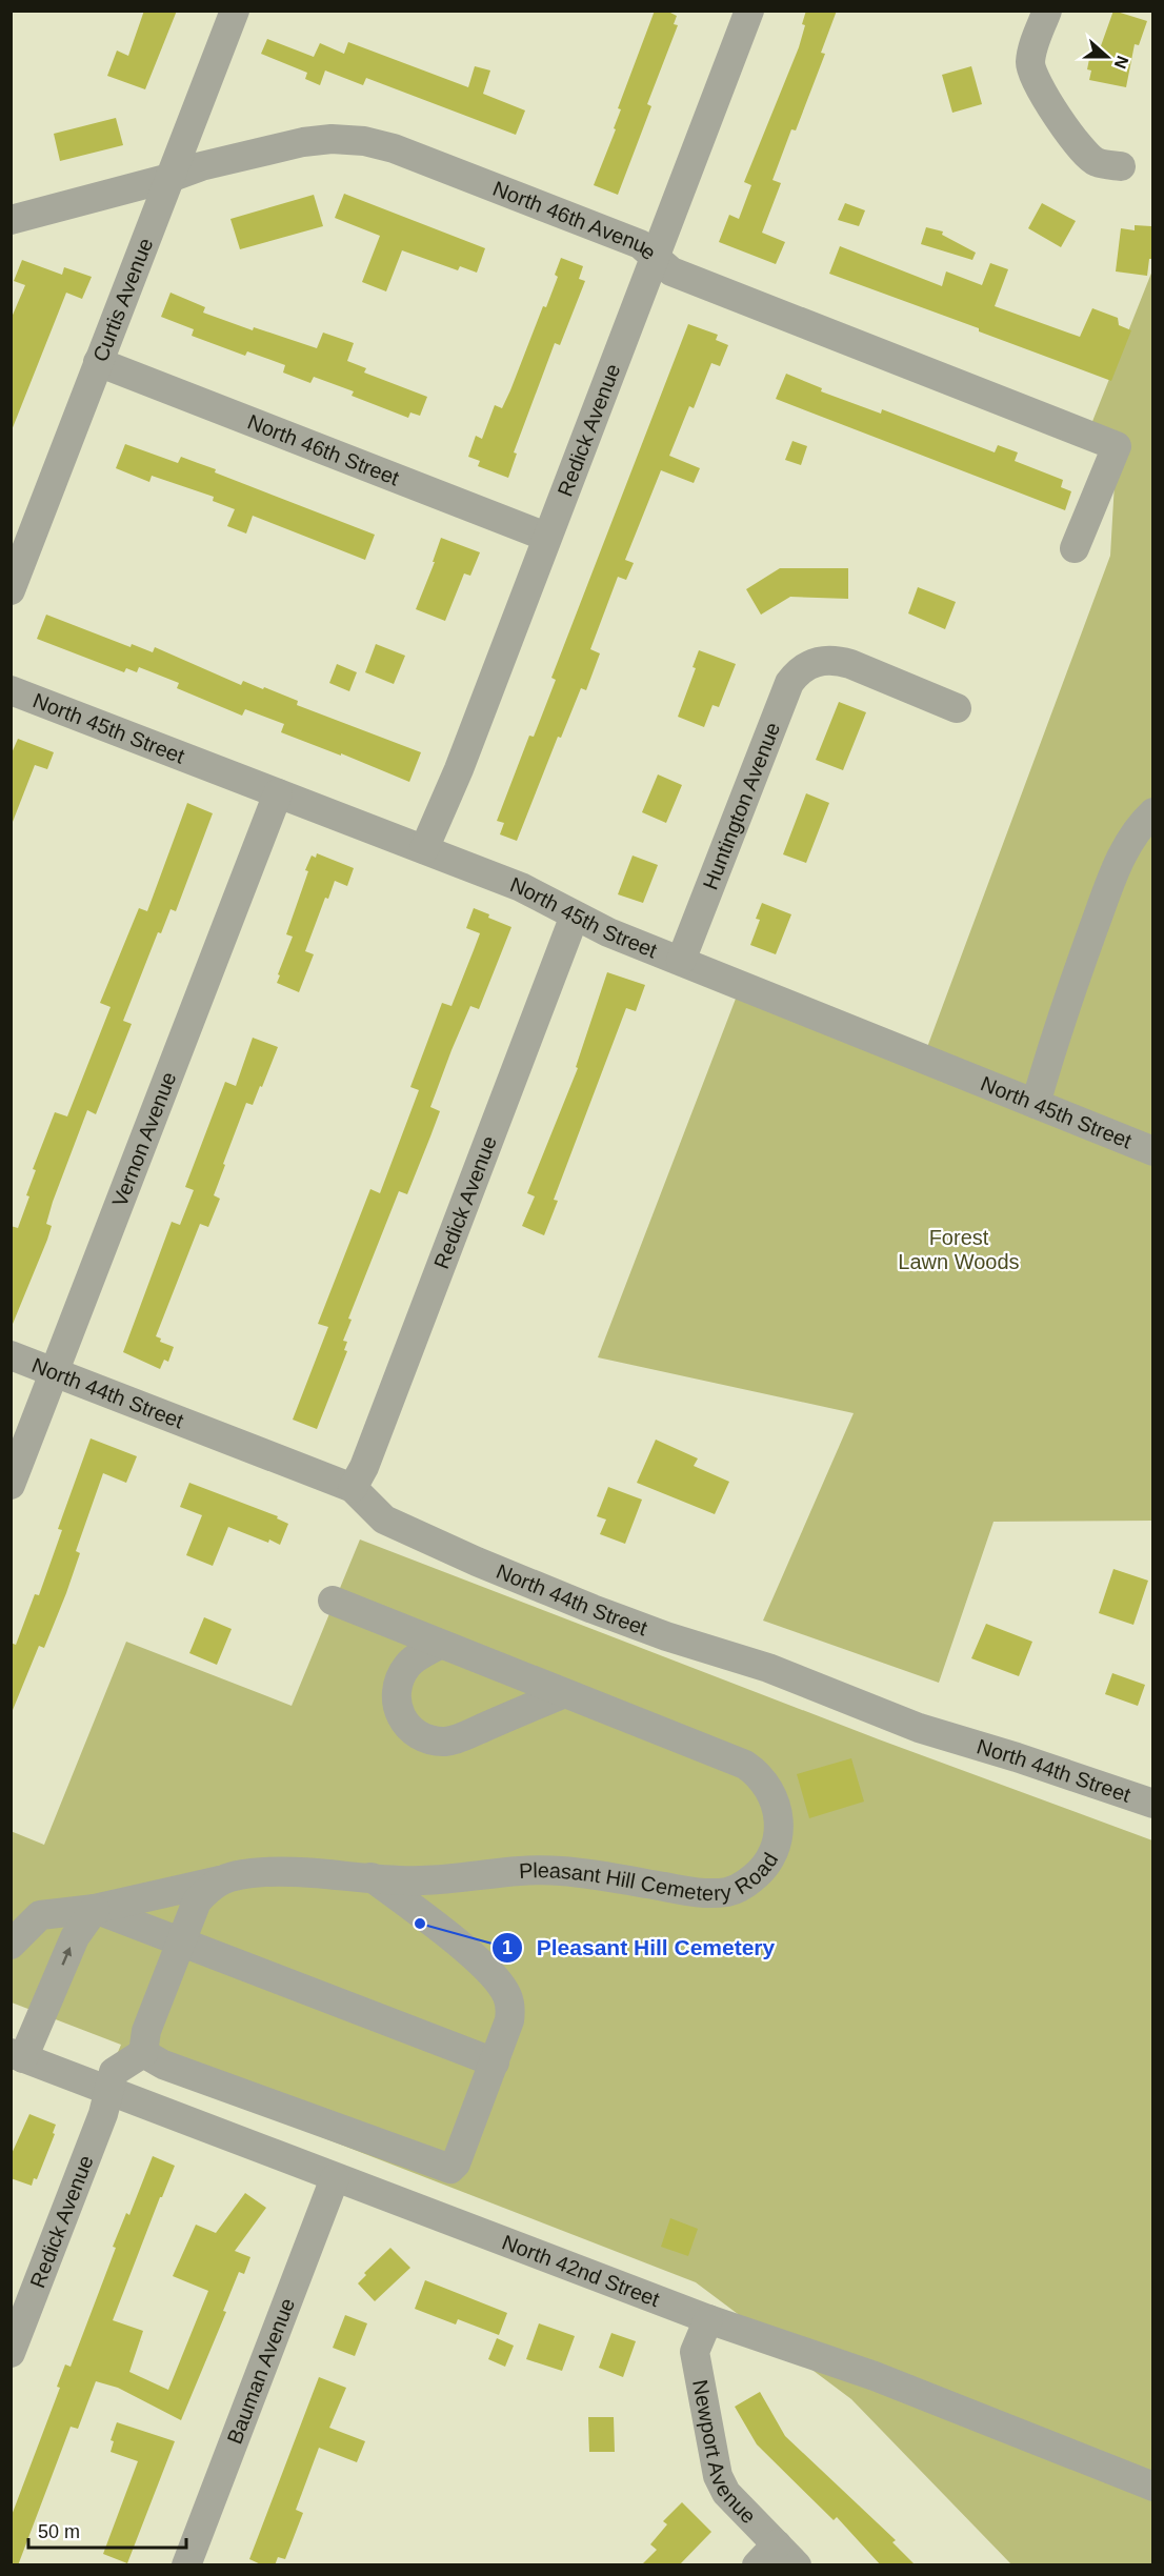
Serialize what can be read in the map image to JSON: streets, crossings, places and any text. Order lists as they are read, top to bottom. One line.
{"streets":{"street":["North 46th Avenue","Curtis Avenue","Redick Avenue","North 46th Street","North 45th Street","Huntington Avenue","Vernon Avenue","North 44th Street","Pleasant Hill Cemetery Road","North 42nd Street","Bauman Avenue","Newport Avenue"]},"crossings":[["North 46th Avenue","Curtis Avenue"],["North 46th Avenue","Redick Avenue"],["Curtis Avenue","North 46th Street"],["Redick Avenue","North 46th Street"],["Redick Avenue","North 45th Street"],["Redick Avenue","North 44th Street"],["Redick Avenue","North 42nd Street"],["North 45th Street","Huntington Avenue"],["North 45th Street","Vernon Avenue"],["Vernon Avenue","North 44th Street"],["North 42nd Street","Bauman Avenue"],["North 42nd Street","Newport Avenue"]],"parks":["Forest Lawn Woods"],"places":["Pleasant Hill Cemetery"],"scale_bar":"50 m","north":"right"}
